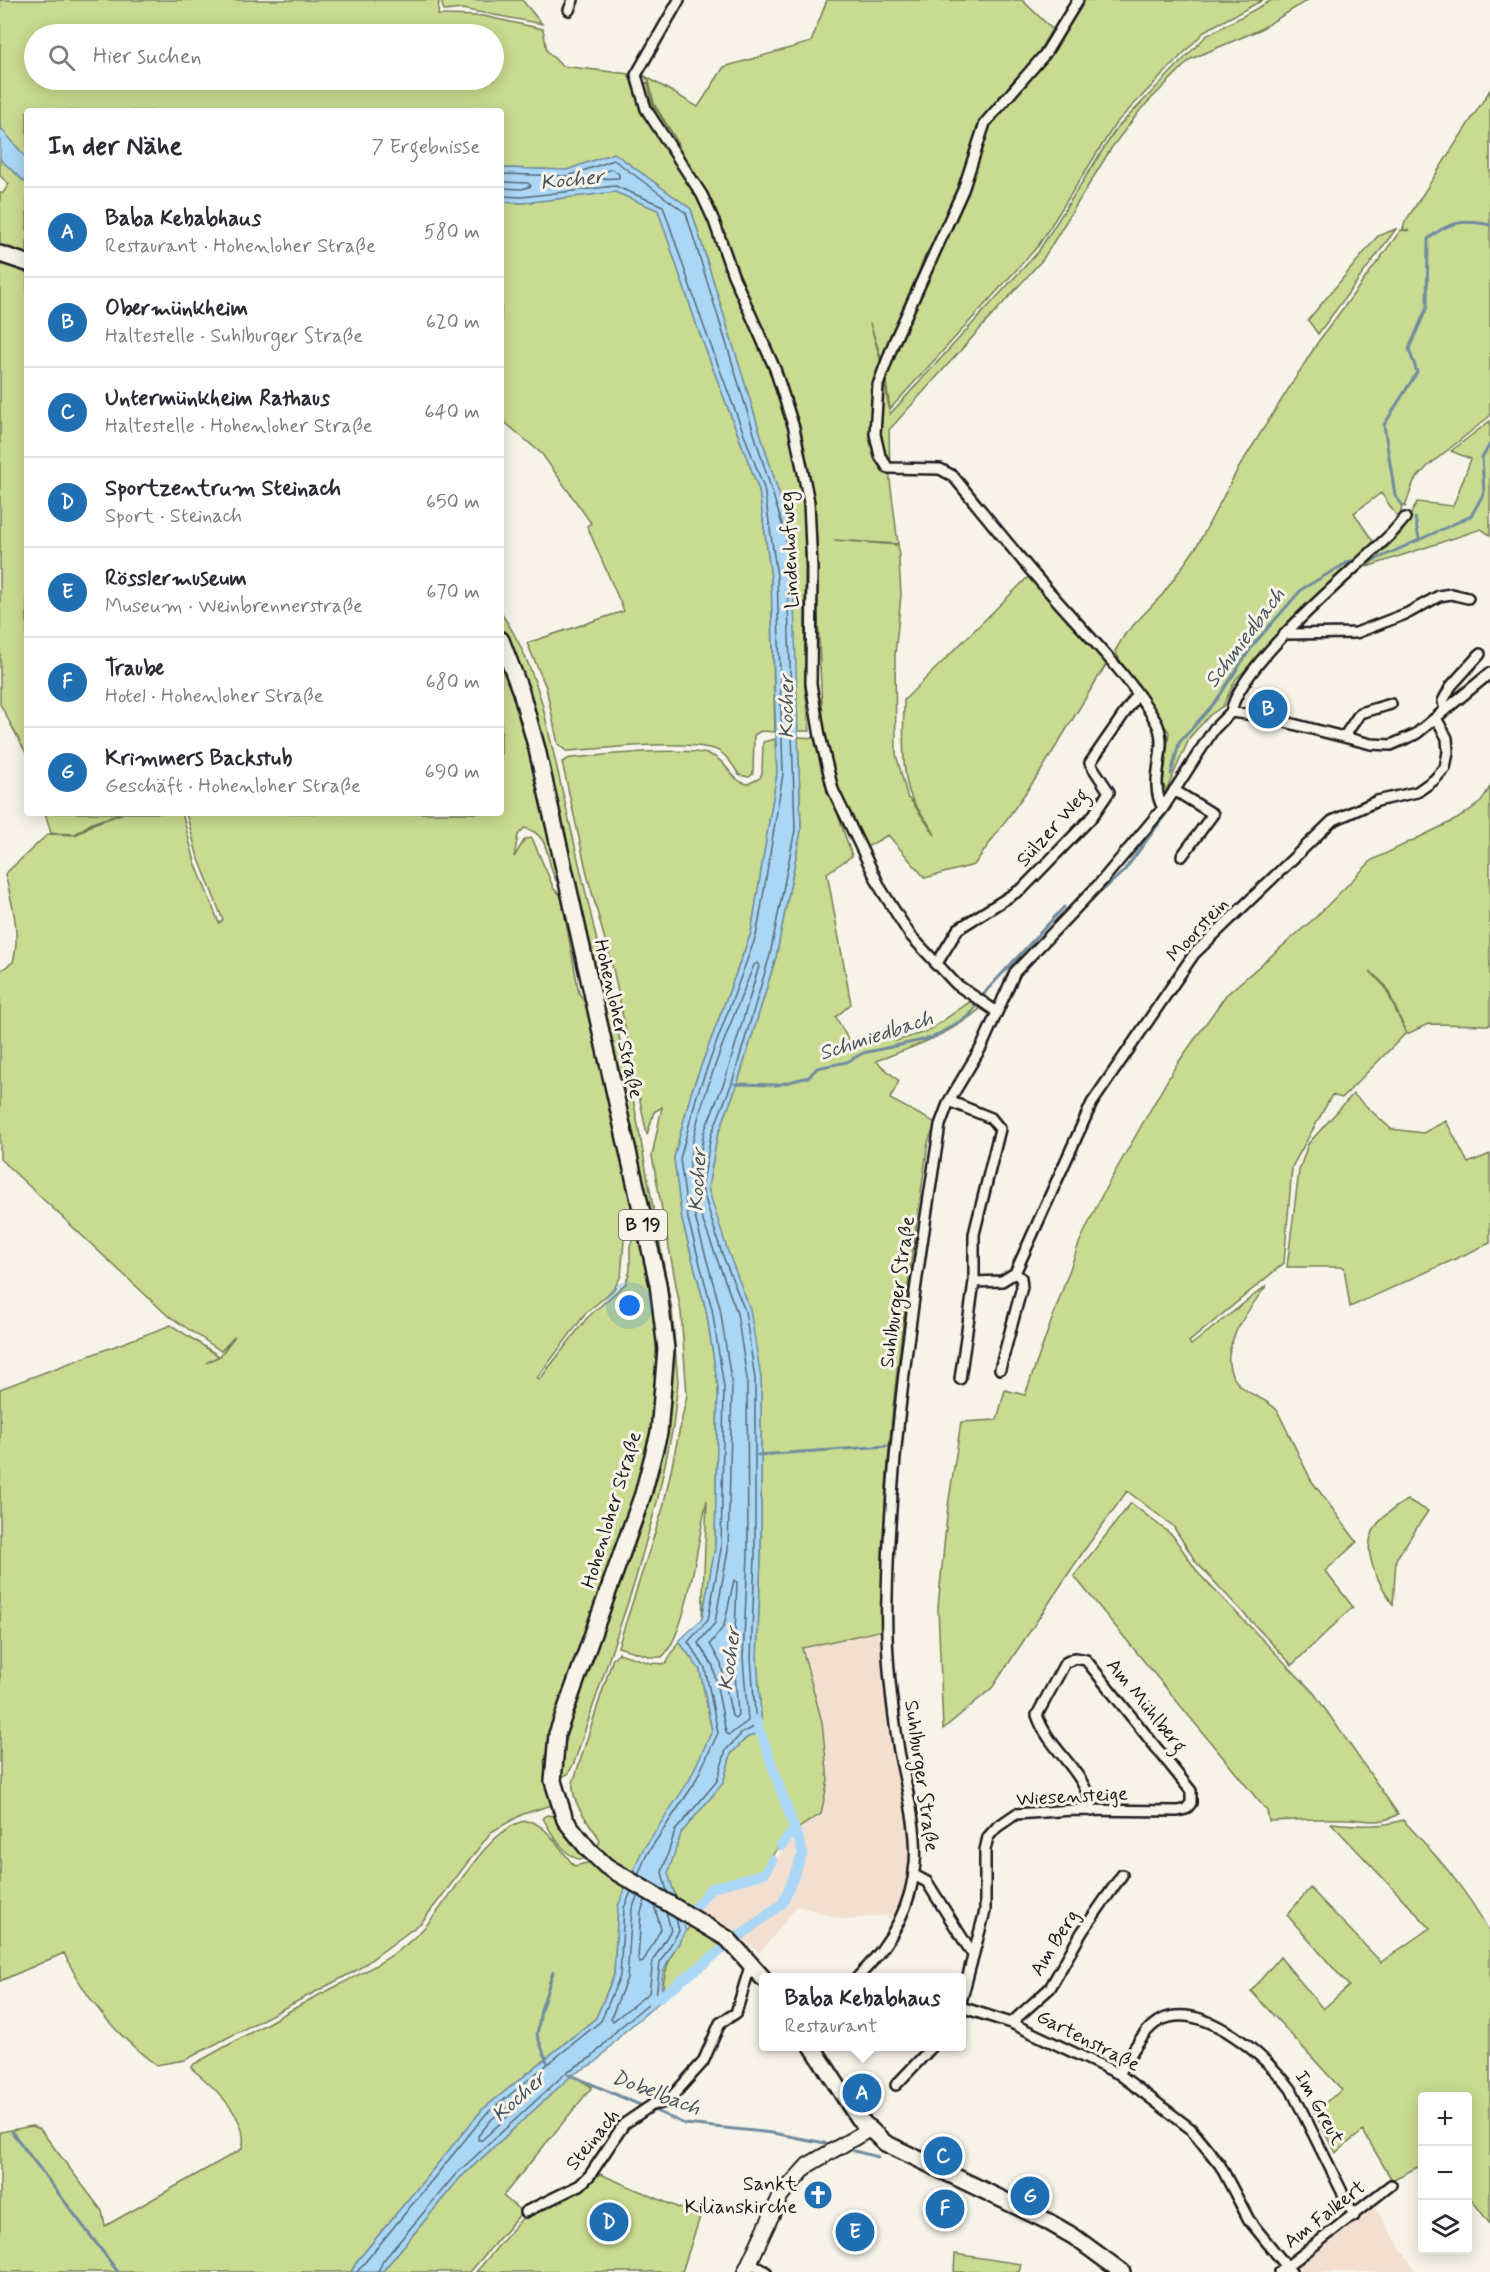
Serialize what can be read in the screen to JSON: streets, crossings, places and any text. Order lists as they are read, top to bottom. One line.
{"streets":{"main road":["Hohenloher Straße","B 19"],"street":["Lindenhofweg","Sülzer Weg","Moorstein","Suhlburger Straße","Am Mühlberg","Wiesensteige","Am Berg","Gartenstraße","Im Greut","Steinach","Am Falkert"]},"crossings":[["Lindenhofweg","Sülzer Weg"],["Lindenhofweg","Suhlburger Straße"],["Hohenloher Straße","Steinach"],["Suhlburger Straße","Wiesensteige"],["Am Mühlberg","Wiesensteige"],["Am Berg","Gartenstraße"],["Gartenstraße","Im Greut"],["Gartenstraße","Am Falkert"],["Im Greut","Am Falkert"]],"water":["Kocher","Schmiedbach","Dobelbach"],"places":{"church":["Sankt Kilianskirche"]},"page":{"search":"Hier suchen","heading":["In der Nähe","7 Ergebnisse"],"list":[{"mark":"A","name":"Baba Kebabhaus","note":"Restaurant · Hohenloher Straße","value":"580 m"},{"mark":"B","name":"Obermünkheim","note":"Haltestelle · Suhlburger Straße","value":"620 m"},{"mark":"C","name":"Untermünkheim Rathaus","note":"Haltestelle · Hohenloher Straße","value":"640 m"},{"mark":"D","name":"Sportzentrum Steinach","note":"Sport · Steinach","value":"650 m"},{"mark":"E","name":"Rösslermuseum","note":"Museum · Weinbrennerstraße","value":"670 m"},{"mark":"F","name":"Traube","note":"Hotel · Hohenloher Straße","value":"680 m"},{"mark":"G","name":"Krimmers Backstub","note":"Geschäft · Hohenloher Straße","value":"690 m"}],"pins":["B","A","C","G","F","D","E"],"popup":["Baba Kebabhaus","Restaurant"],"map_buttons":["+","−"]}}
